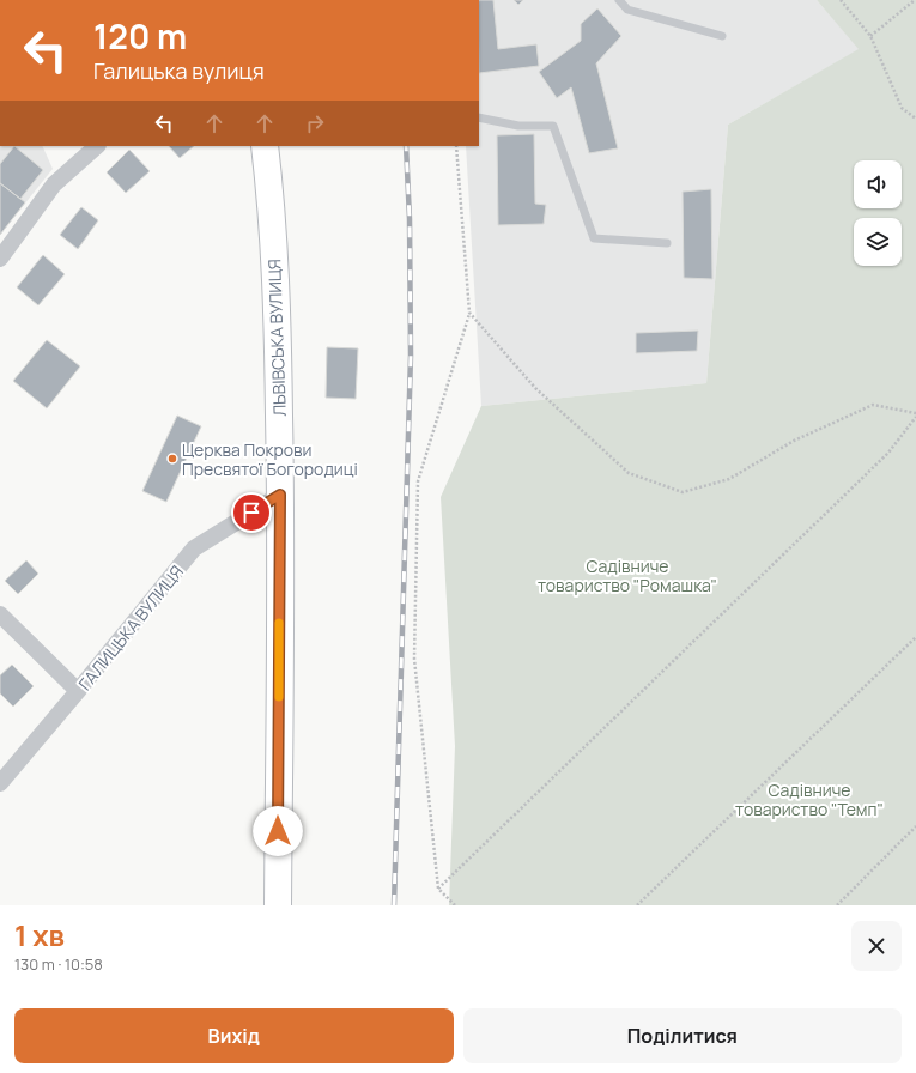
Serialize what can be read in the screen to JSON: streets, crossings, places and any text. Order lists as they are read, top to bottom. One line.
{"streets":{"main road":["ЛЬВІВСЬКА ВУЛИЦЯ"],"street":["ГАЛИЦЬКА ВУЛИЦЯ"]},"crossings":[["ЛЬВІВСЬКА ВУЛИЦЯ","ГАЛИЦЬКА ВУЛИЦЯ"]],"parks":["Садівниче товариство \"Ромашка\"","Садівниче товариство \"Темп\""],"places":["Церква Покрови Пресвятої Богородиці"],"page":{"turn":["120 m","Галицька вулиця"],"heading":["1 хв","130 m · 10:58"],"buttons":["Вихід","Поділитися"]}}
